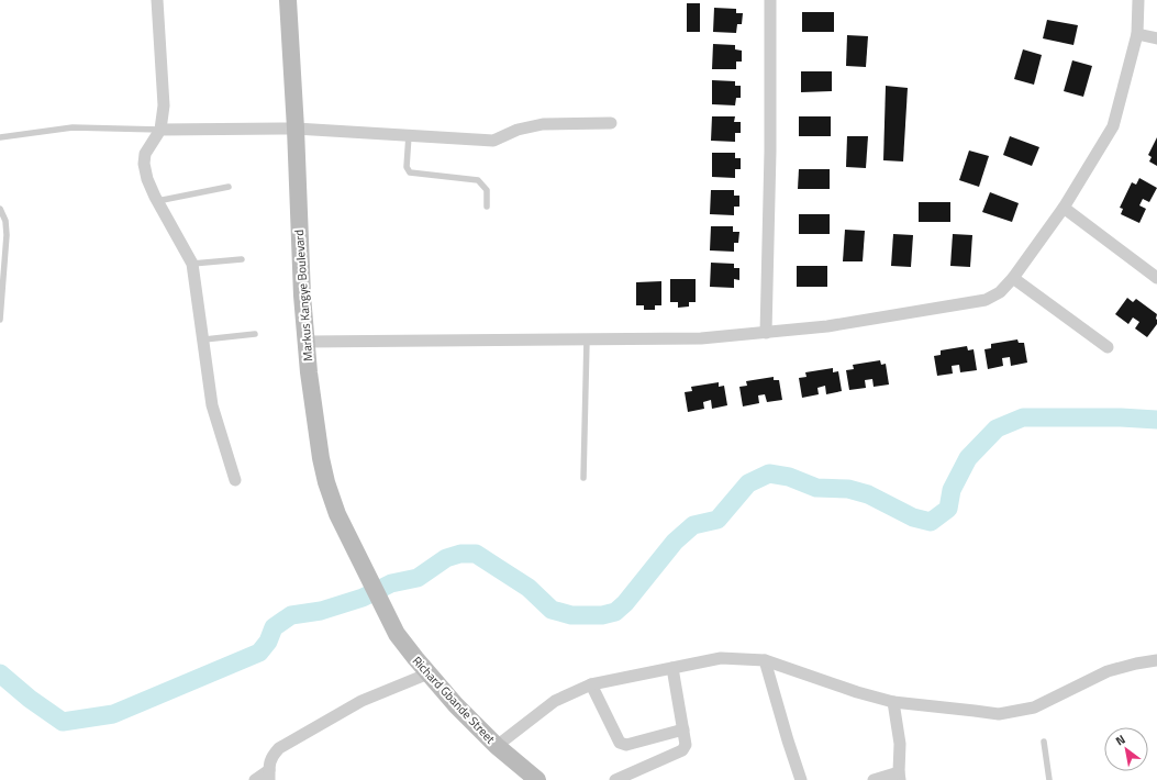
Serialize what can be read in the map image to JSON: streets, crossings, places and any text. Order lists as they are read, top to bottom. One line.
{"streets":{"street":["Markus Kangye Boulevard","Richard Gbande Street"]},"crossings":[["Markus Kangye Boulevard","Richard Gbande Street"]],"north":"top left"}
